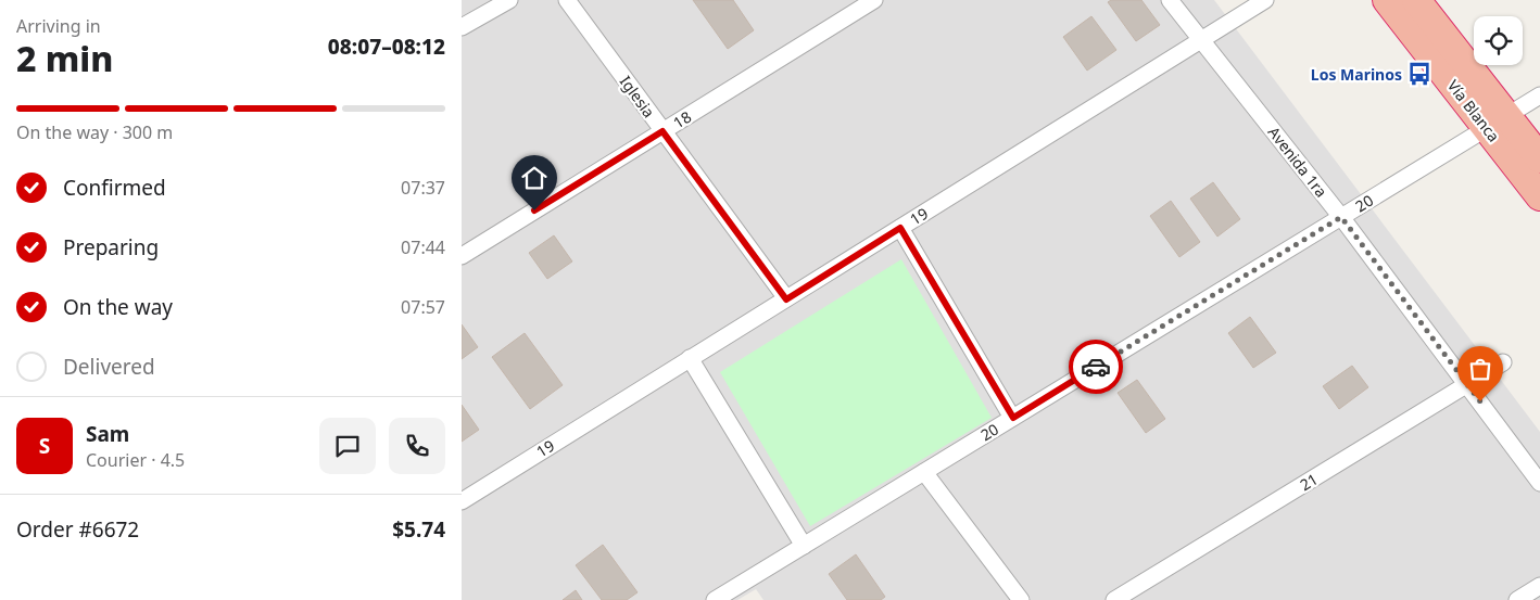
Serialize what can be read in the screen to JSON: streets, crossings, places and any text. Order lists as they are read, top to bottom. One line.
{"streets":{"highway":["Vía Blanca"],"street":["Iglesia","18","Avenida 1ra","20","19","21"]},"crossings":[["Iglesia","18"],["Iglesia","19"],["Vía Blanca","20"],["Avenida 1ra","20"],["Avenida 1ra","19"],["Avenida 1ra","21"]],"places":{"bus stop":["Los Marinos"]},"page":{"heading":["2 min","Arriving in","08:07–08:12"],"panel":["Sam","Courier · 4.5","Order #6672","$5.74"],"bar":"On the way · 300 m","list":[["Confirmed","07:37"],["Preparing","07:44"],["On the way","07:57"],"Delivered"],"round":"S"}}
